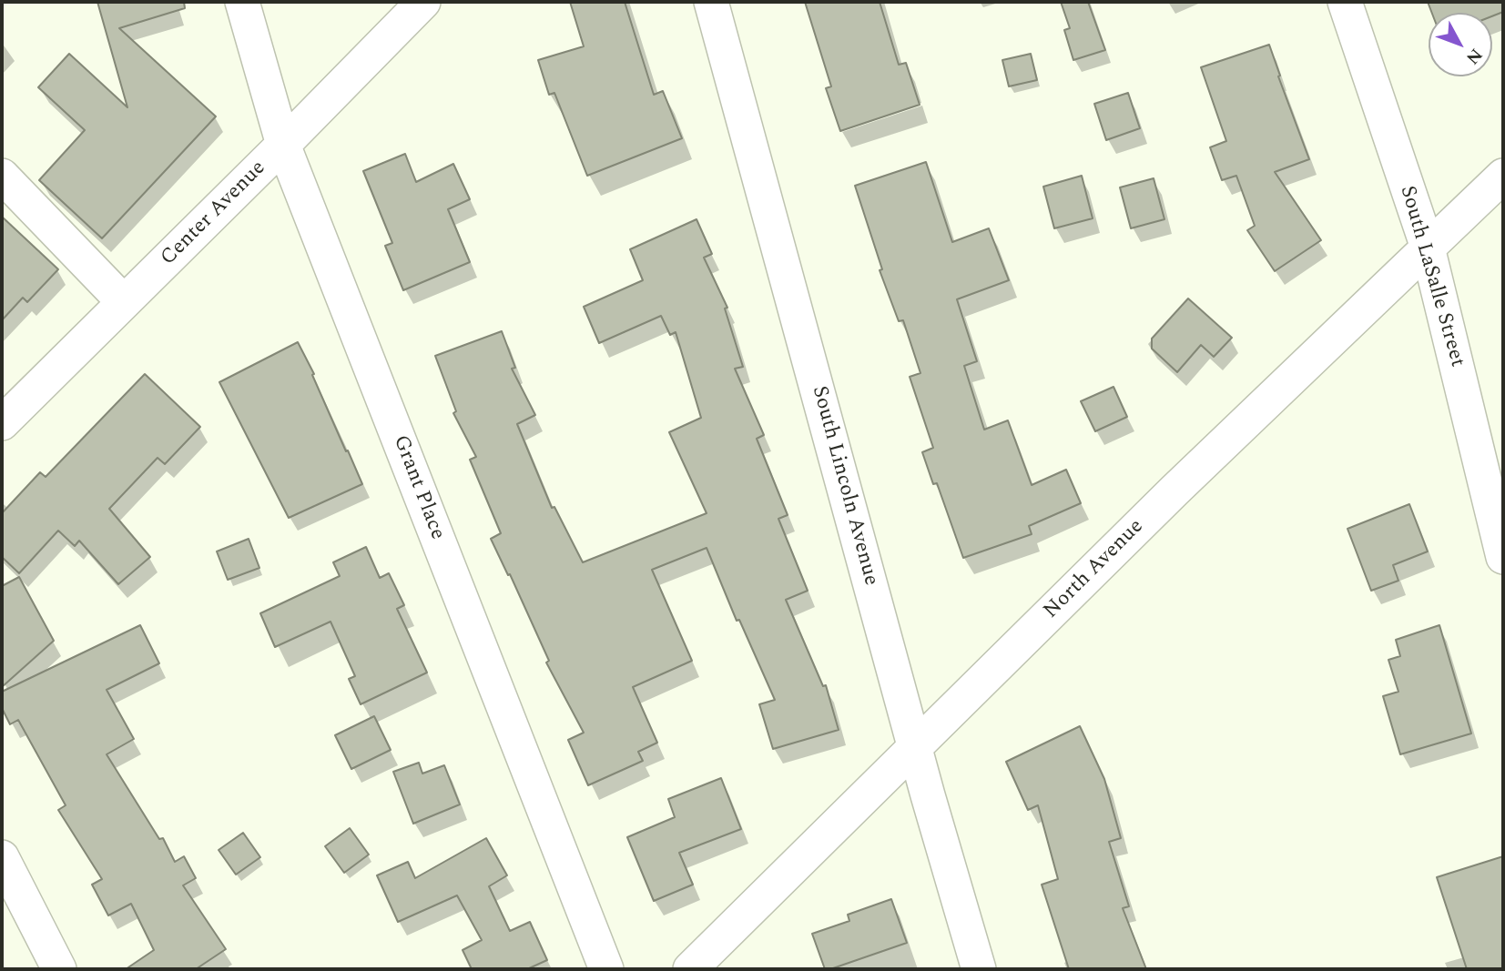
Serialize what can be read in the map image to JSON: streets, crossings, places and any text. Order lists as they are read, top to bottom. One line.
{"streets":{"street":["Center Avenue","South LaSalle Street","South Lincoln Avenue","Grant Place","North Avenue"]},"crossings":[["Center Avenue","Grant Place"],["South LaSalle Street","North Avenue"],["South Lincoln Avenue","North Avenue"]],"north":"bottom right"}
